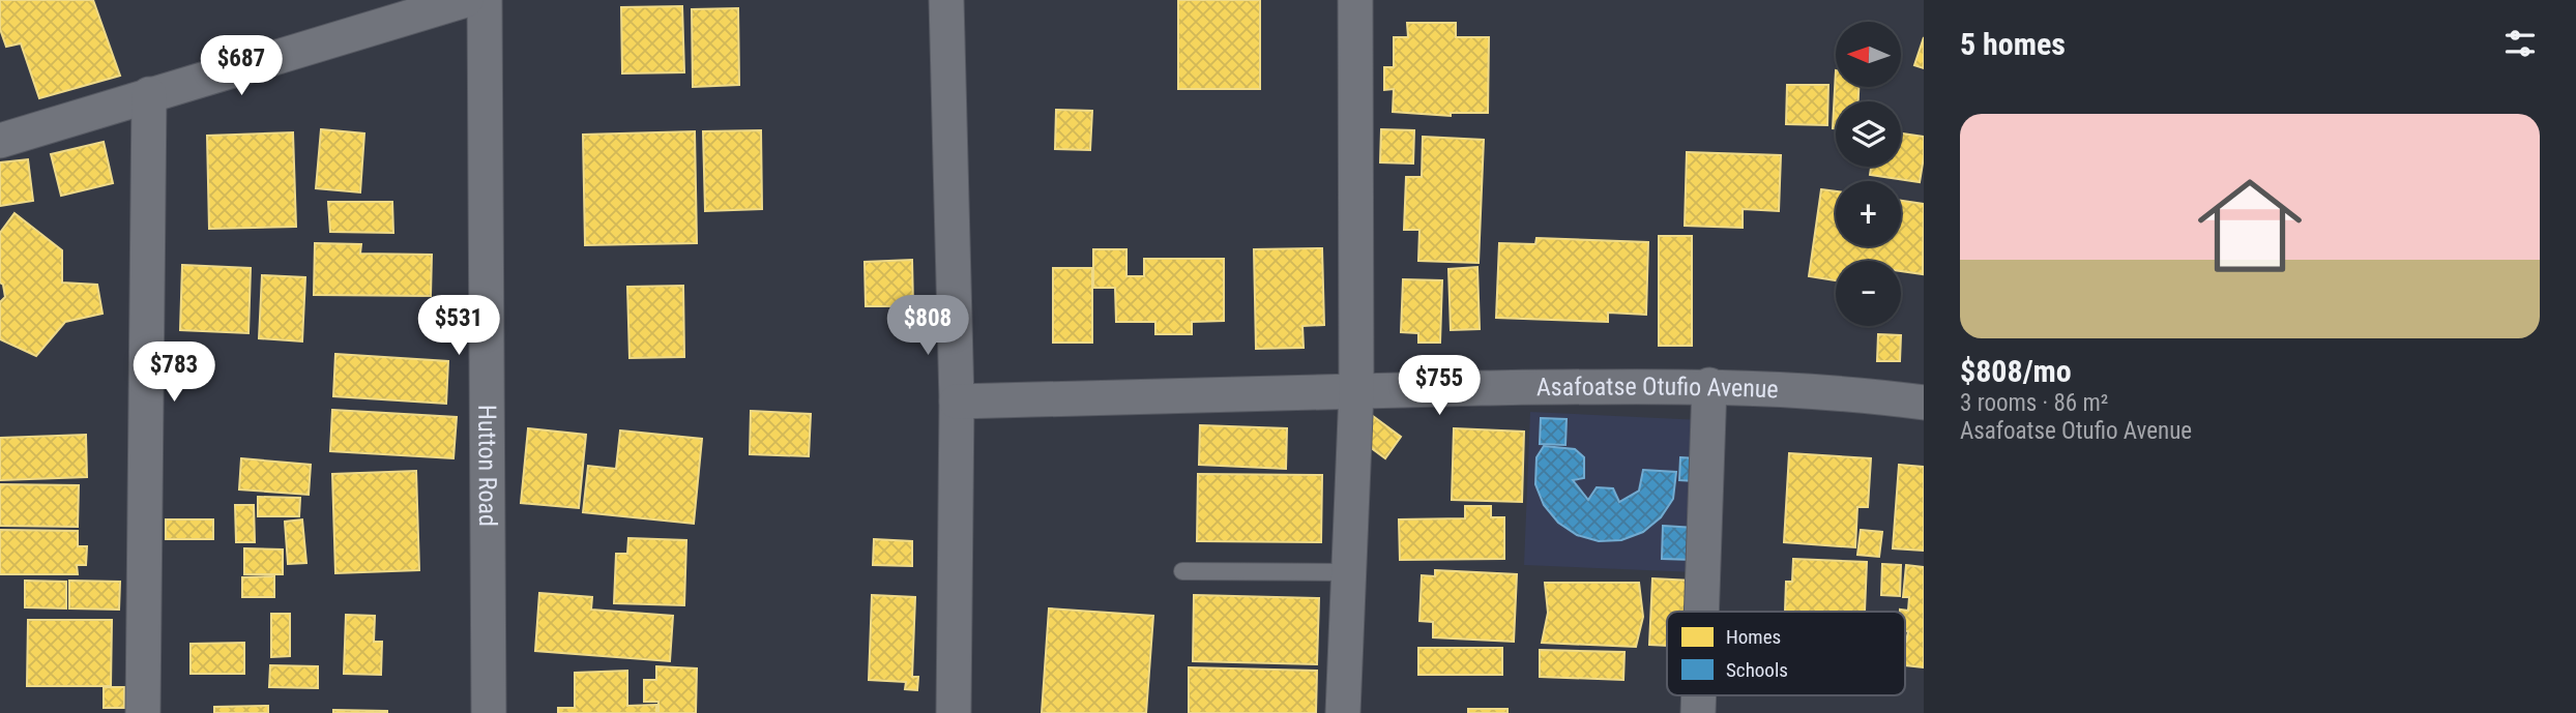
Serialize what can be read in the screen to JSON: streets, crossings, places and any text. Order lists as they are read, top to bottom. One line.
{"streets":{"street":["Asafoatse Otufio Avenue","Hutton Road"]},"legend":["Homes","Schools"],"north":"left","page":{"heading":"5 homes","map_buttons":["+","−"],"price":["$687","$531","$808","$783","$755"],"list":[{"name":"$808/mo","note":"3 rooms · 86 m² · Asafoatse Otufio Avenue"}]}}
